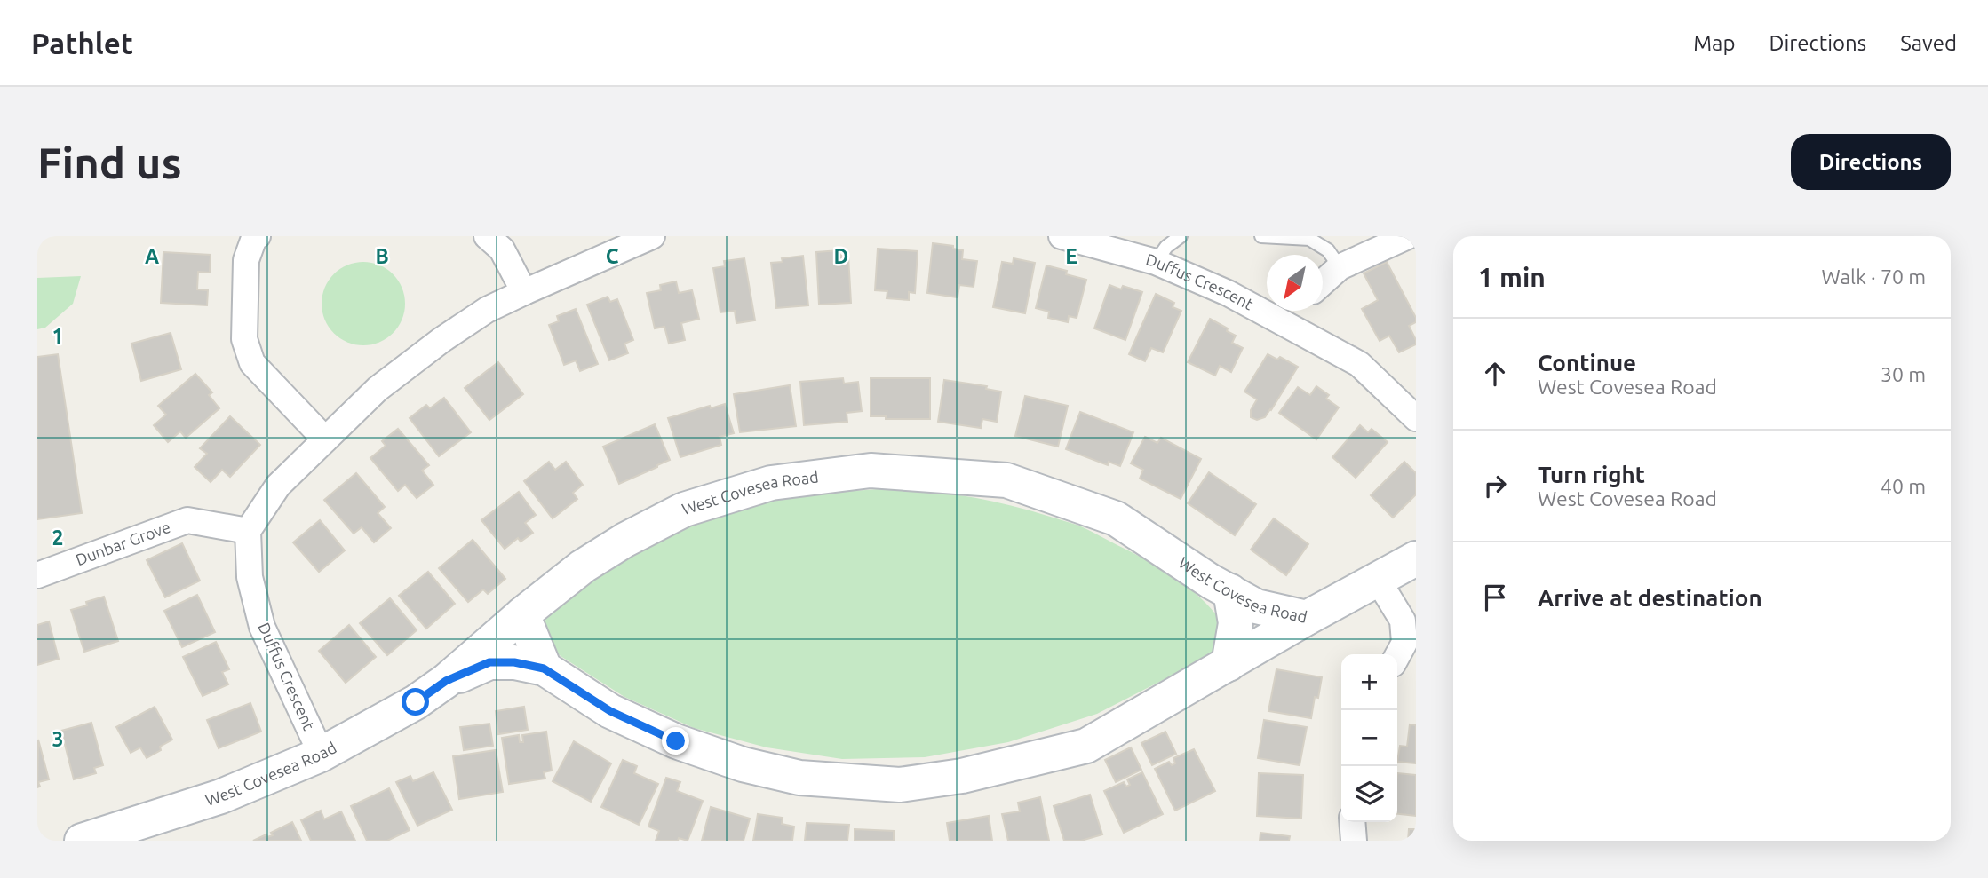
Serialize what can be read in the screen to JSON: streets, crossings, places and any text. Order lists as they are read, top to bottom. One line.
{"streets":{"street":["Duffus Crescent","West Covesea Road","Dunbar Grove"]},"crossings":[["Duffus Crescent","West Covesea Road"],["Duffus Crescent","Dunbar Grove"]],"north":"bottom left","page":{"header":"Pathlet","nav":["Map","Directions","Saved"],"buttons":"Directions","title":"Find us","heading":["1 min","Walk · 70 m"],"list":[["Continue","West Covesea Road","30 m"],["Turn right","West Covesea Road","40 m"],"Arrive at destination"],"map_buttons":["+","−"]},"grid":{"columns":["A","B","C","D","E"],"rows":["1","2","3"]}}
